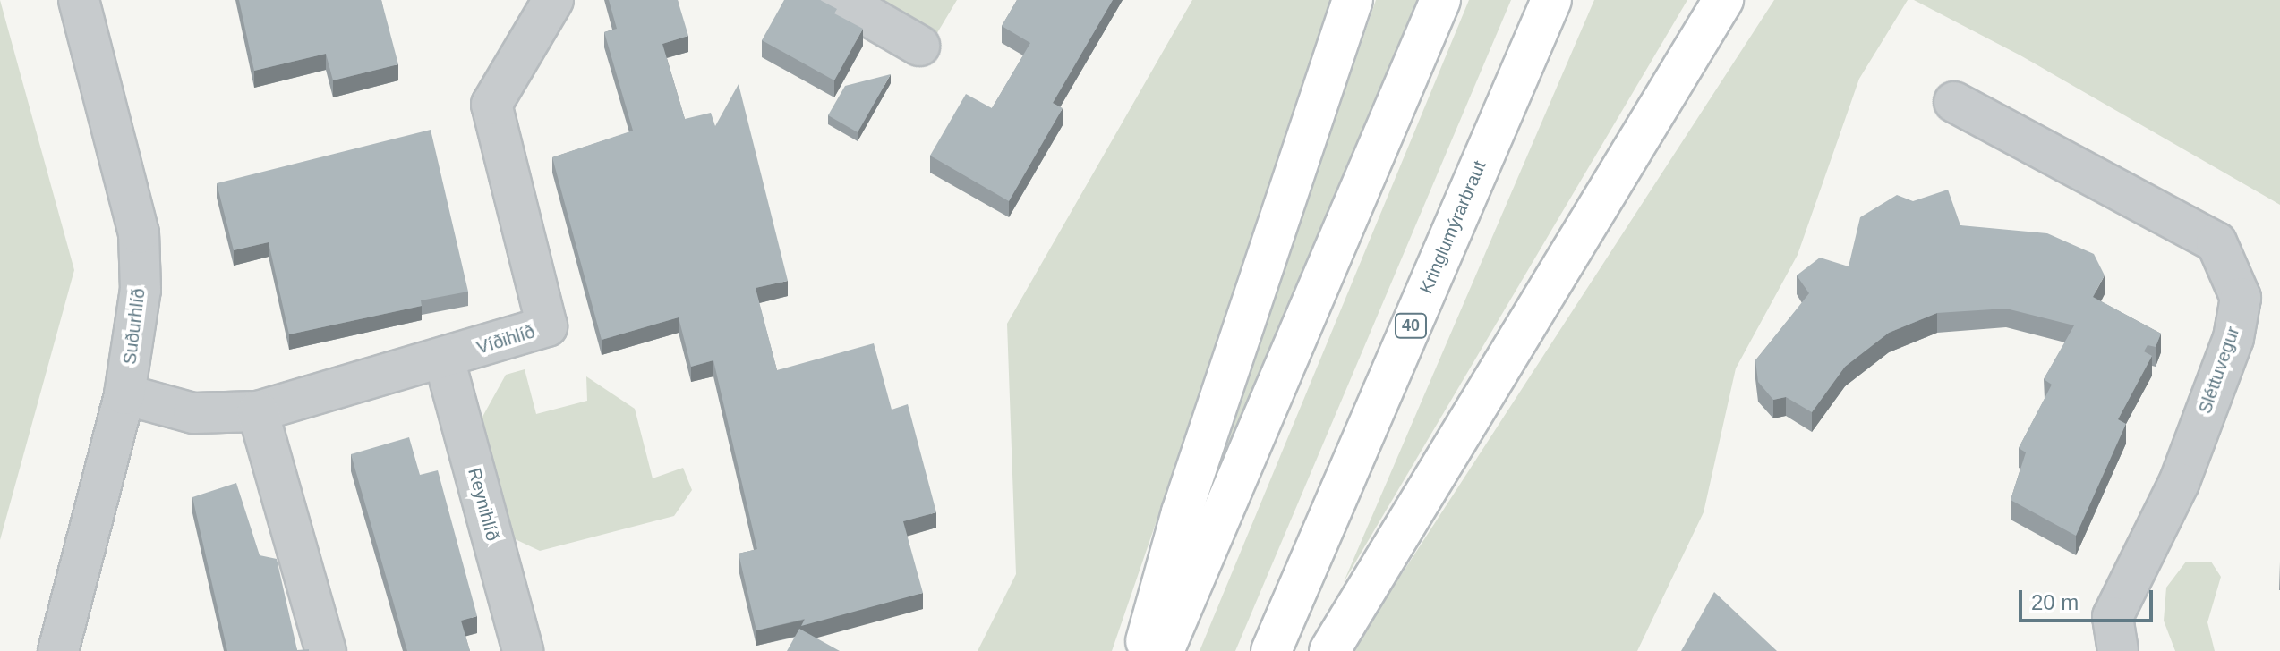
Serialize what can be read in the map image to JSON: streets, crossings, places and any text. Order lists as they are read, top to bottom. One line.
{"streets":{"main road":["Kringlumýrarbraut","40"],"street":["Suðurhlíð","Víðihlíð","Sléttuvegur","Reynihlíð"]},"crossings":[["Suðurhlíð","Víðihlíð"],["Víðihlíð","Reynihlíð"]],"scale_bar":"20 m"}
